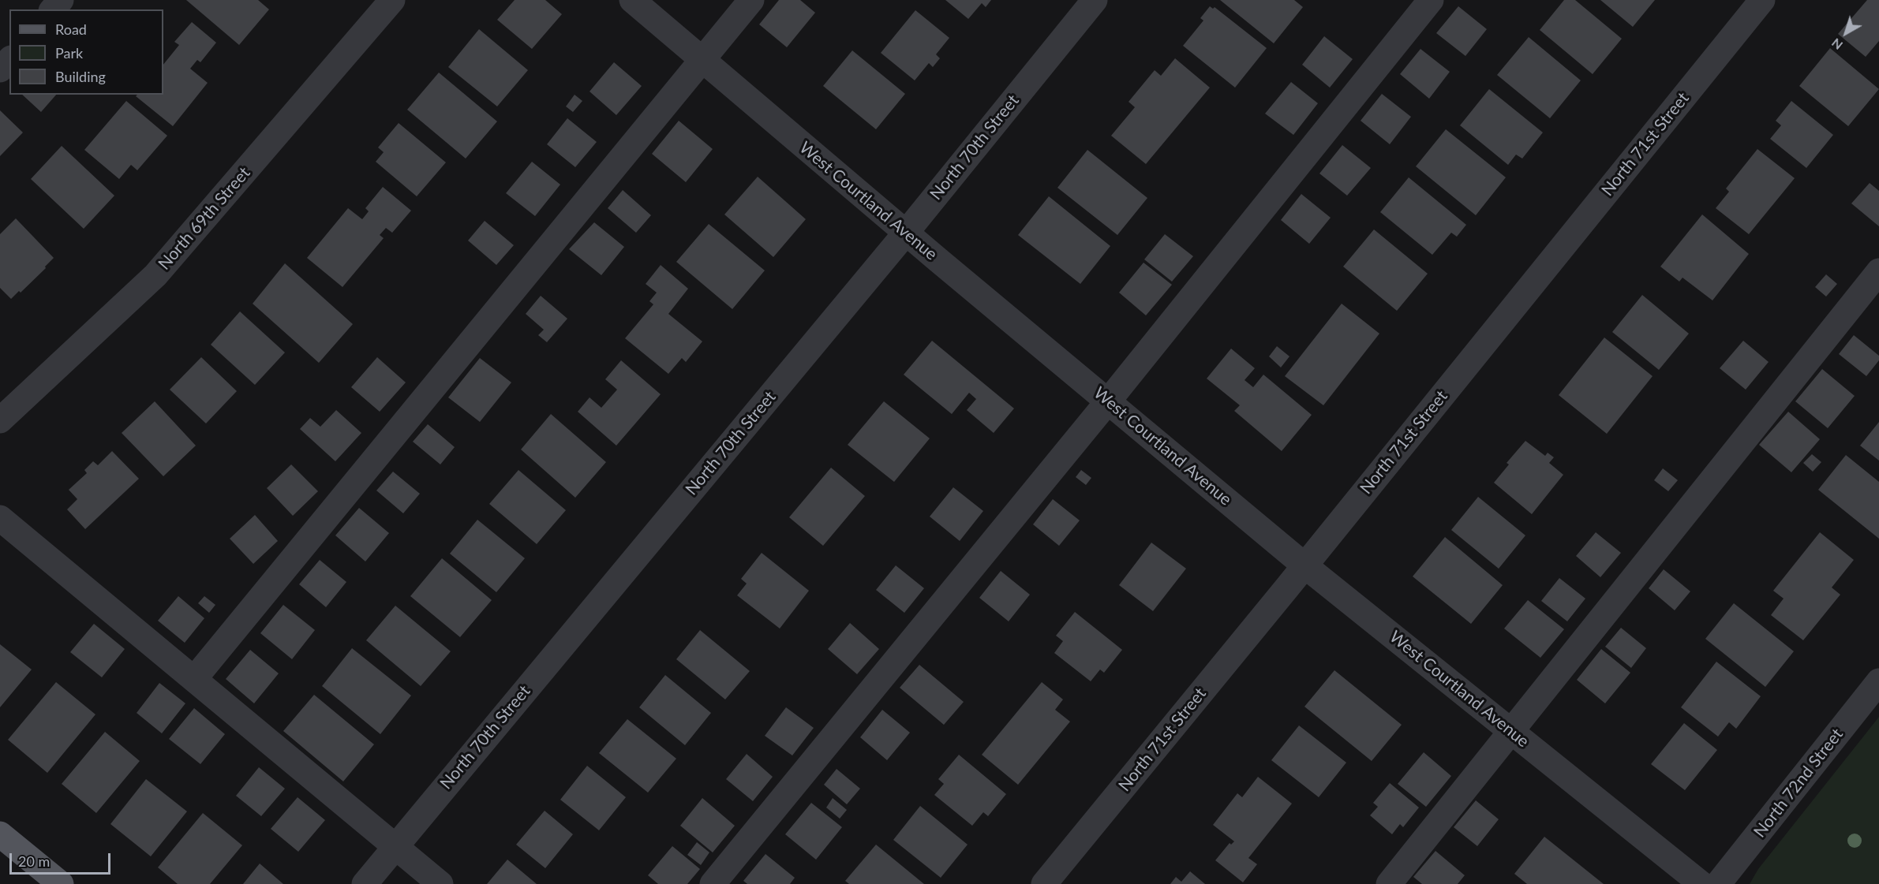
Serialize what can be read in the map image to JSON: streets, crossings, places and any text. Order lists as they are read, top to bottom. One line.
{"streets":{"street":["North 71st Street","North 70th Street","West Courtland Avenue","North 69th Street","North 72nd Street"]},"crossings":[["North 71st Street","West Courtland Avenue"],["North 70th Street","West Courtland Avenue"]],"legend":["Road","Park","Building"],"scale_bar":"20 m","north":"bottom left"}
